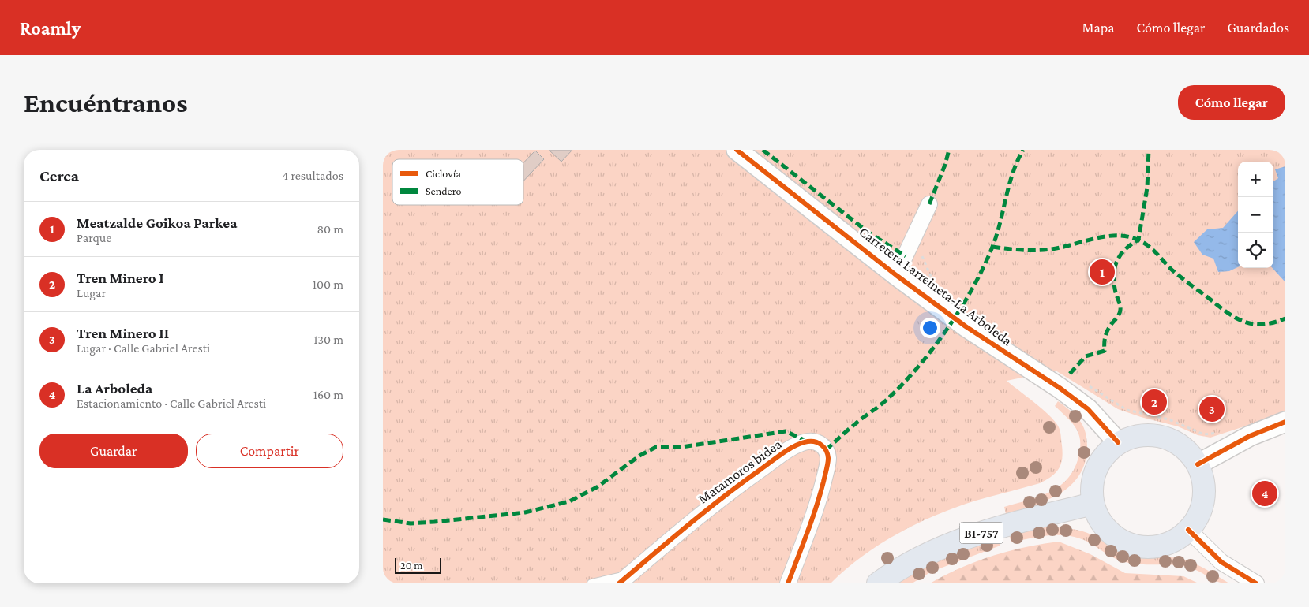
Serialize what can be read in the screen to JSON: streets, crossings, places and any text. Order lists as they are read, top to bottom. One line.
{"streets":{"main road":["BI-757"],"street":["Carretera Larreineta-La Arboleda","Matamoros bidea"]},"crossings":[["Carretera Larreineta-La Arboleda","BI-757"]],"legend":["Ciclovía","Sendero"],"scale_bar":"20 m","page":{"header":"Roamly","nav":["Mapa","Cómo llegar","Guardados"],"buttons":["Cómo llegar",["Guardar","Compartir"]],"title":"Encuéntranos","heading":["Cerca","4 resultados"],"map_buttons":["+","−"],"list":[{"mark":"1","name":"Meatzalde Goikoa Parkea","note":"Parque","value":"80 m"},{"mark":"2","name":"Tren Minero I","note":"Lugar","value":"100 m"},{"mark":"3","name":"Tren Minero II","note":"Lugar · Calle Gabriel Aresti","value":"130 m"},{"mark":"4","name":"La Arboleda","note":"Estacionamiento · Calle Gabriel Aresti","value":"160 m"}],"pins":["1","2","3","4"],"scale":"20 m"}}
